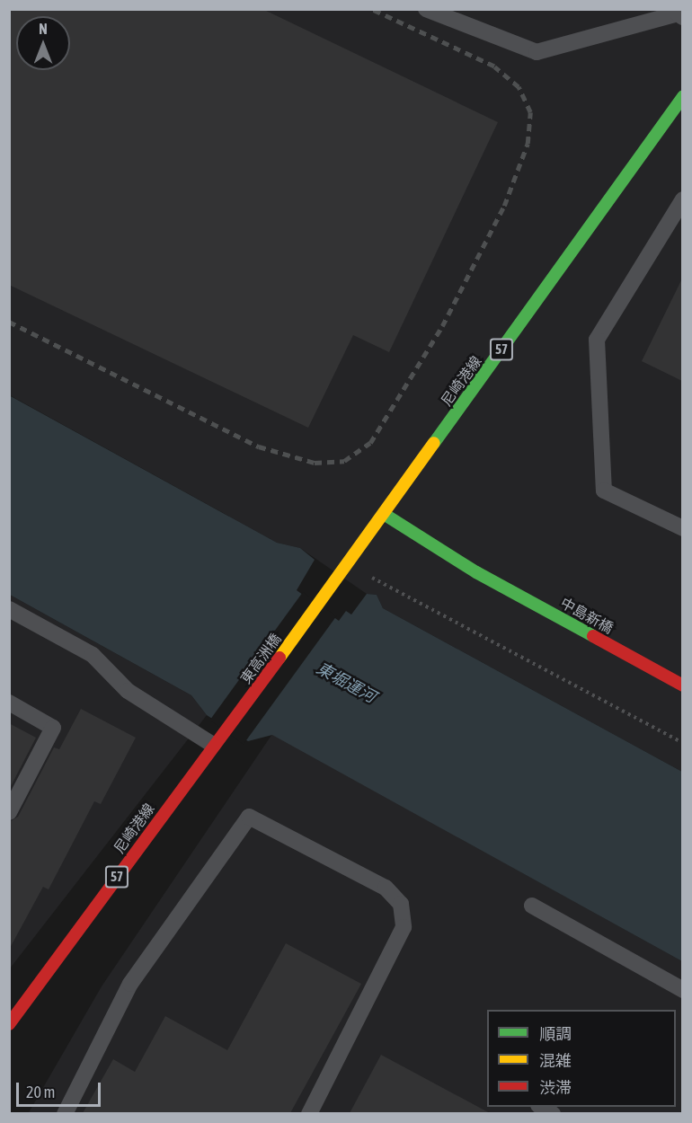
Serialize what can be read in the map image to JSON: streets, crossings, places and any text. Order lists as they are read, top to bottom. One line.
{"streets":{"main road":["57","尼崎港線","中島新橋","東高洲橋"]},"crossings":[["尼崎港線","中島新橋"],["尼崎港線","東高洲橋"]],"water":["東堀運河"],"legend":["順調","混雑","渋滞"],"scale_bar":"20 m","north":"top"}
